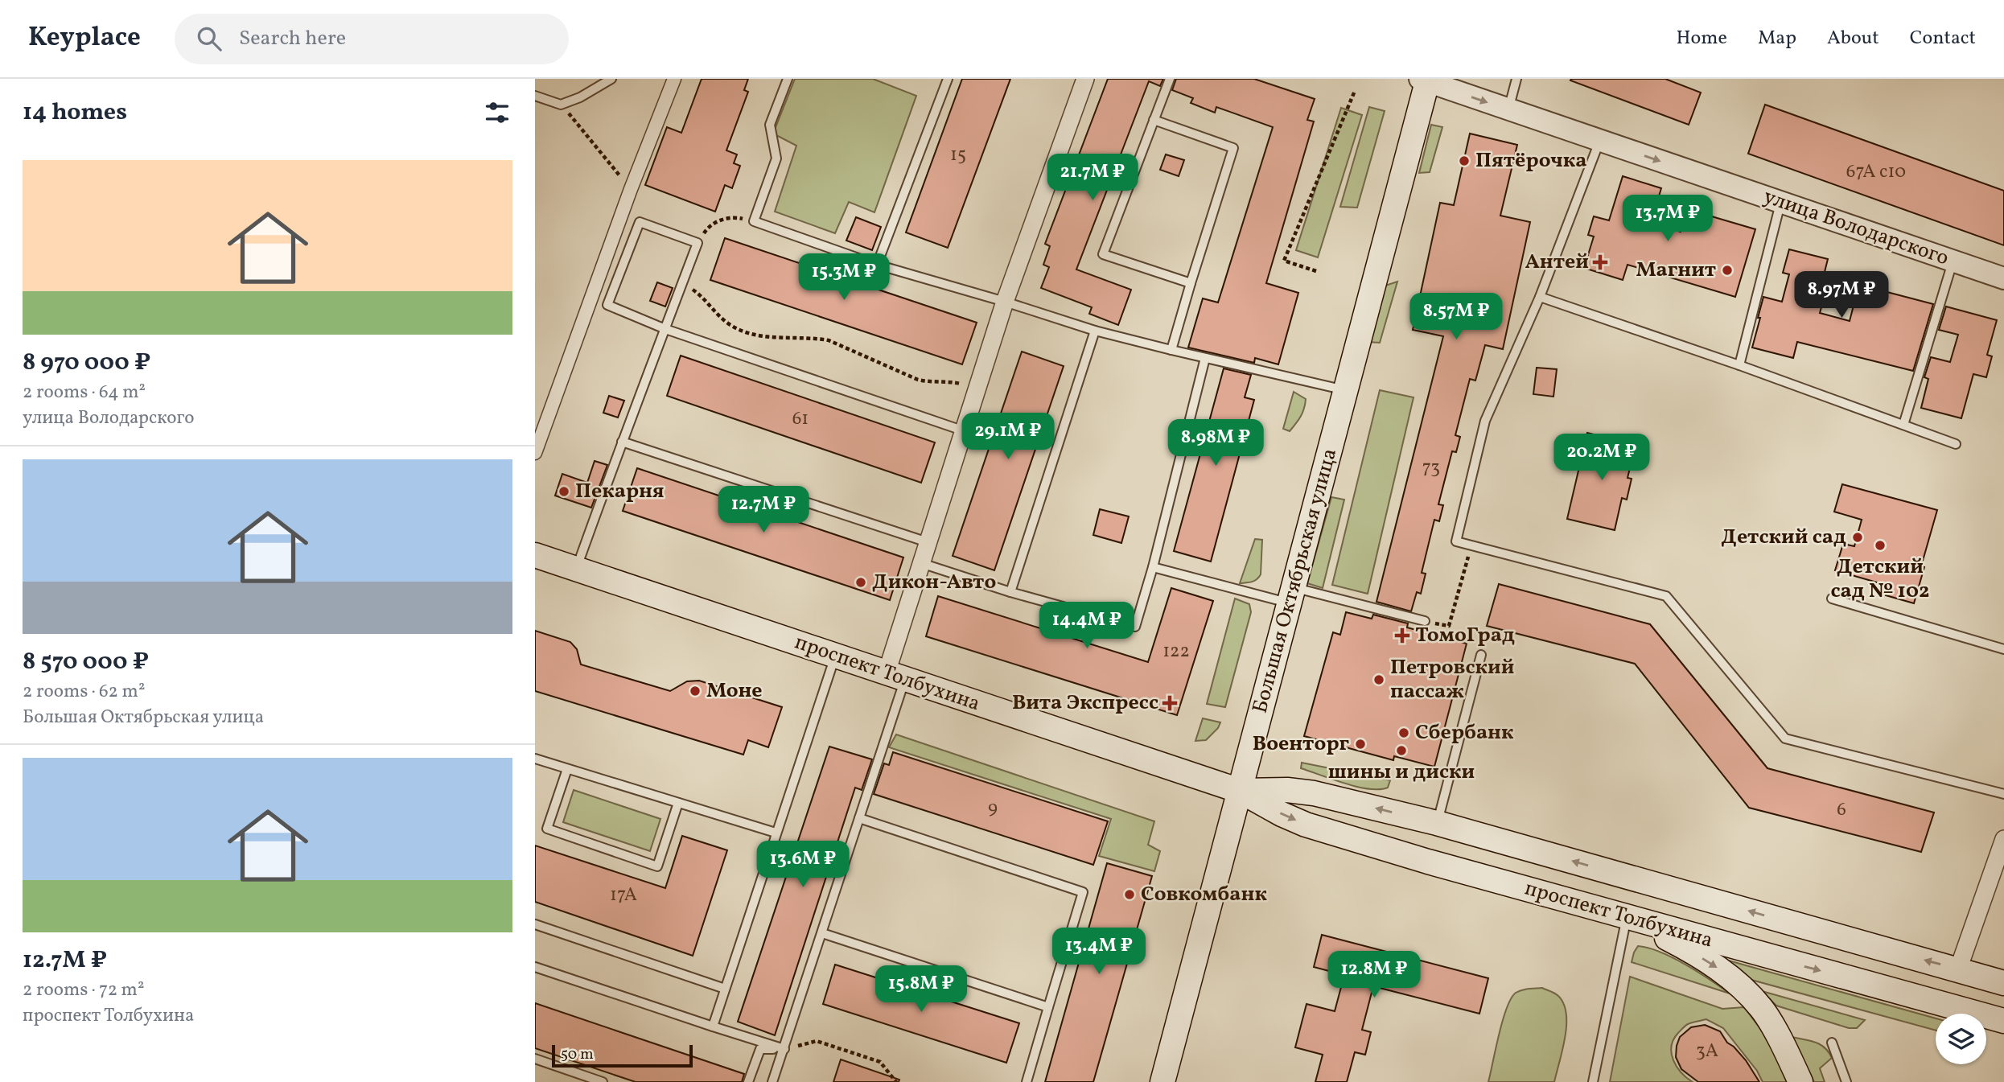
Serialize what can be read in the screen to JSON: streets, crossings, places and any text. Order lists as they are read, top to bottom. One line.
{"streets":{"main road":["Большая Октябрьская улица","проспект Толбухина"],"street":["улица Володарского"]},"crossings":[["улица Володарского","Большая Октябрьская улица"],["Большая Октябрьская улица","проспект Толбухина"]],"one_way":["улица Володарского"],"places":{"other":["Пятёрочка","Магнит","Пекарня","Детский сад","Детский сад № 102","Дикон-Авто","Петровский пассаж","Моне","Сбербанк","Военторг","шины и диски","Совкомбанк"],"health":["Антей","ТомоГрад","Вита Экспресс"]},"house_numbers":["15","67А с10","61","73","122","9","6","17А","3А"],"scale_bar":"50 m","page":{"header":"Keyplace","search":"Search here","nav":["Home","Map","About","Contact"],"heading":"14 homes","list":[{"name":"8 970 000 ₽","note":"2 rooms · 64 m² · улица Володарского"},{"name":"8 570 000 ₽","note":"2 rooms · 62 m² · Большая Октябрьская улица"},{"name":"12.7M ₽","note":"2 rooms · 72 m² · проспект Толбухина"}],"price":["21.7M ₽","13.7M ₽","15.3M ₽","8.97M ₽","8.57M ₽","29.1M ₽","8.98M ₽","20.2M ₽","12.7M ₽","14.4M ₽","13.6M ₽","13.4M ₽","12.8M ₽","15.8M ₽"],"scale":"50 m"}}
